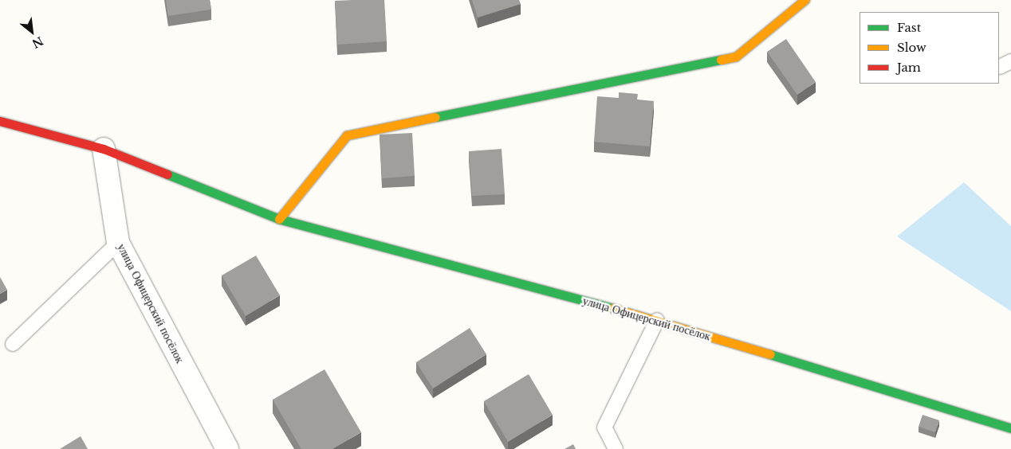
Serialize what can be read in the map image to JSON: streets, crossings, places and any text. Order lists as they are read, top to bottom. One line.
{"streets":{"street":["улица Офицерский посёлок"]},"legend":["Fast","Slow","Jam"],"north":"bottom right"}
